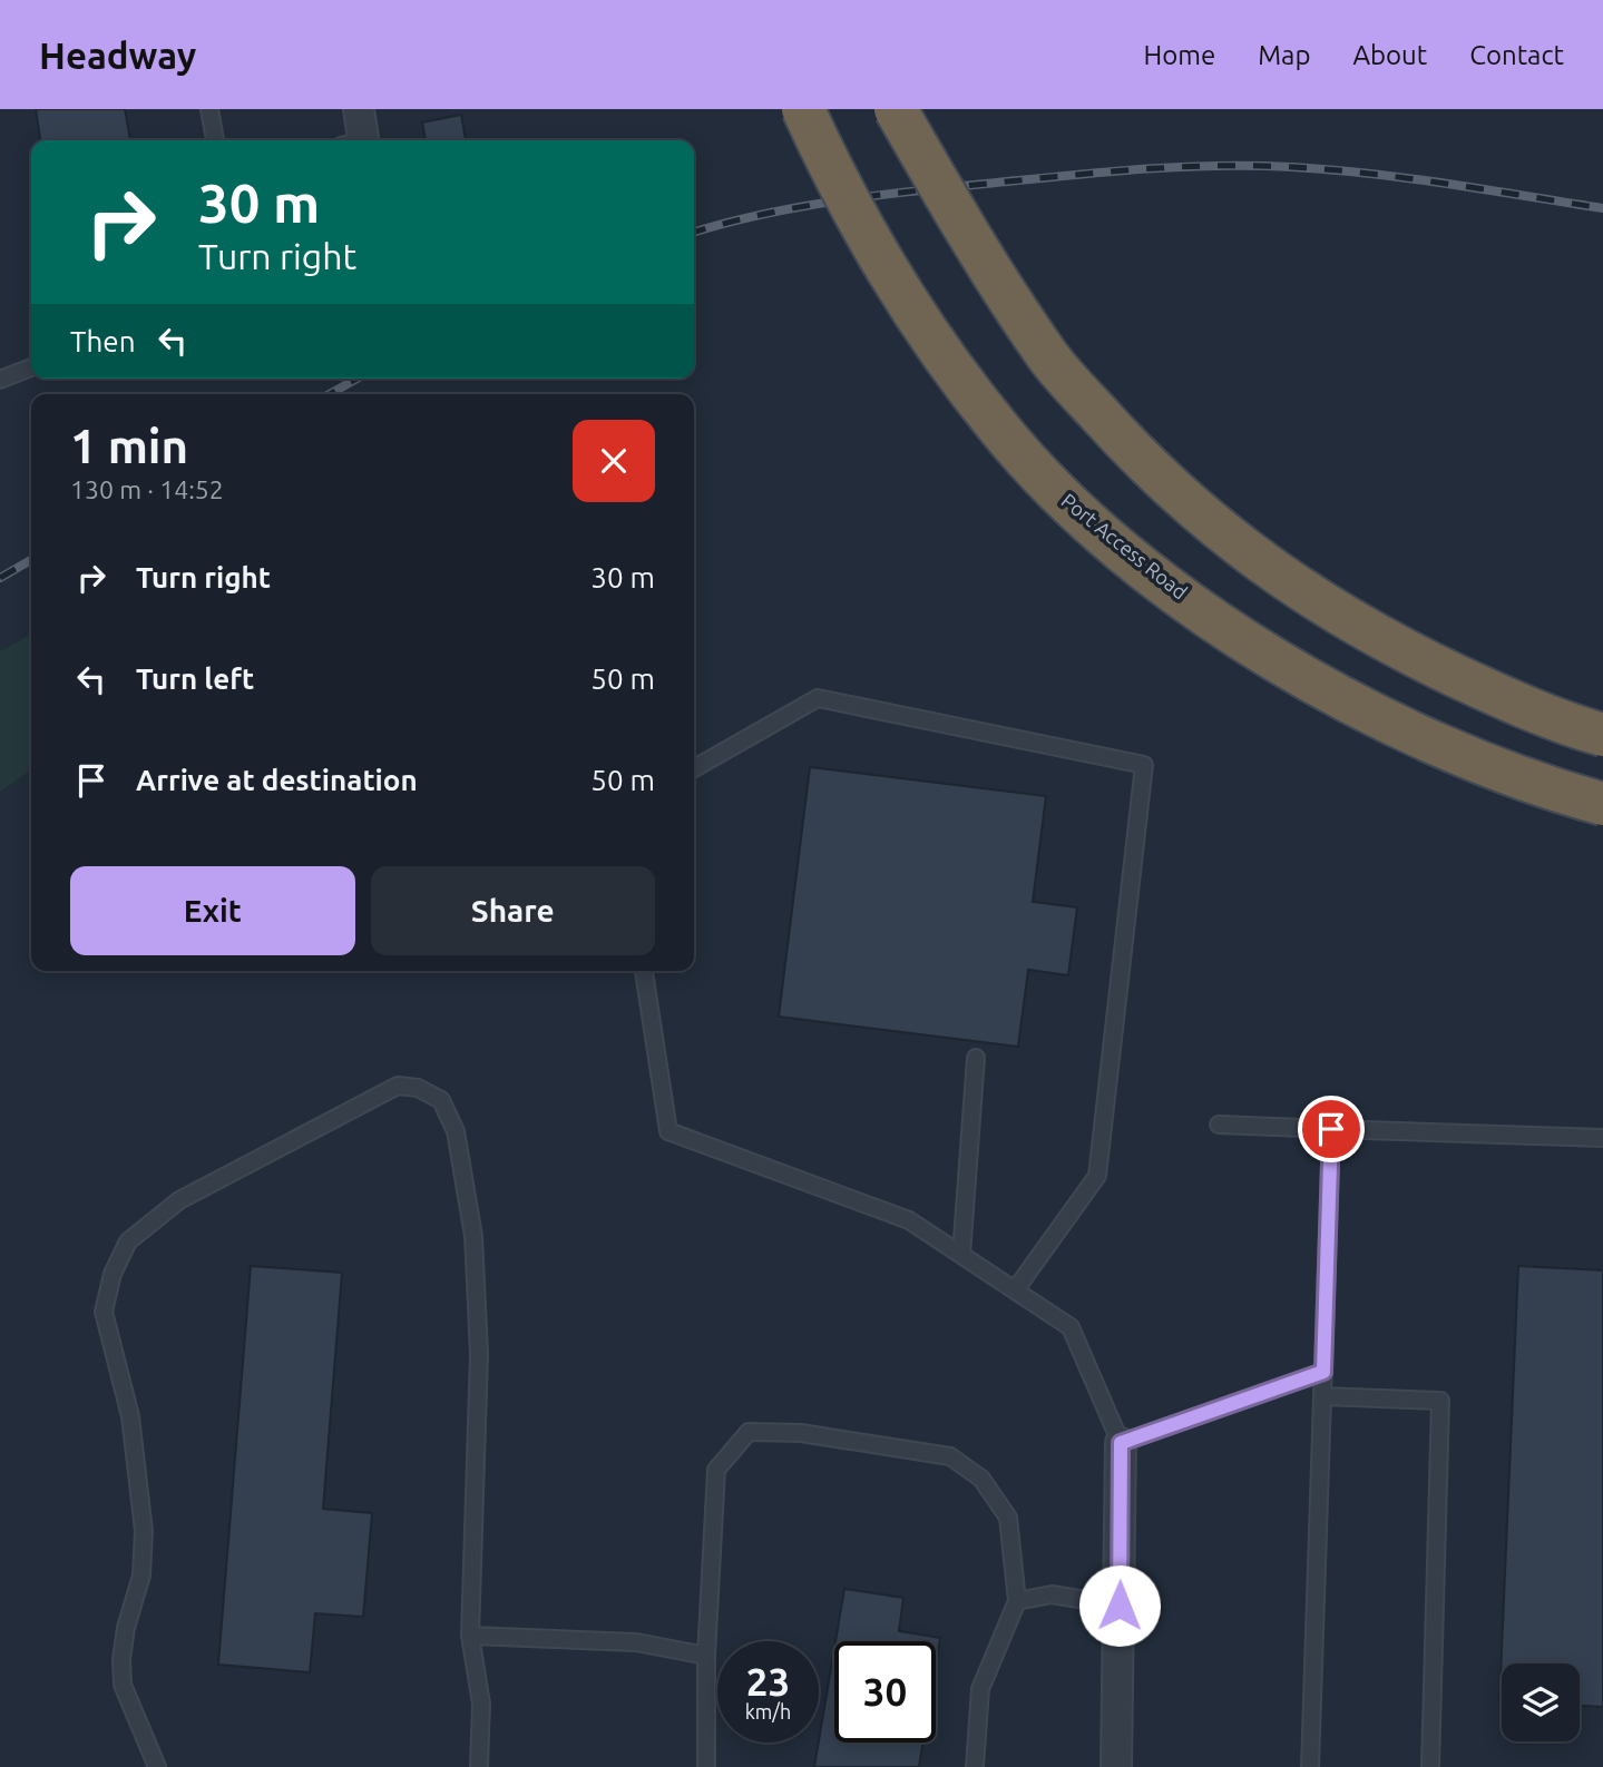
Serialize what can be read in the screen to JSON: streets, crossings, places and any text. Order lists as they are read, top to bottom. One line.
{"streets":{"highway":["Port Access Road"]},"page":{"header":"Headway","nav":["Home","Map","About","Contact"],"turn":["30 m","Turn right"],"then":"Then","heading":["1 min","130 m · 14:52"],"list":[{"name":"Turn right","value":"30 m"},{"name":"Turn left","value":"50 m"},{"name":"Arrive at destination","value":"50 m"}],"buttons":["Exit","Share"],"speed":"23 km/h","limit":"30"}}
